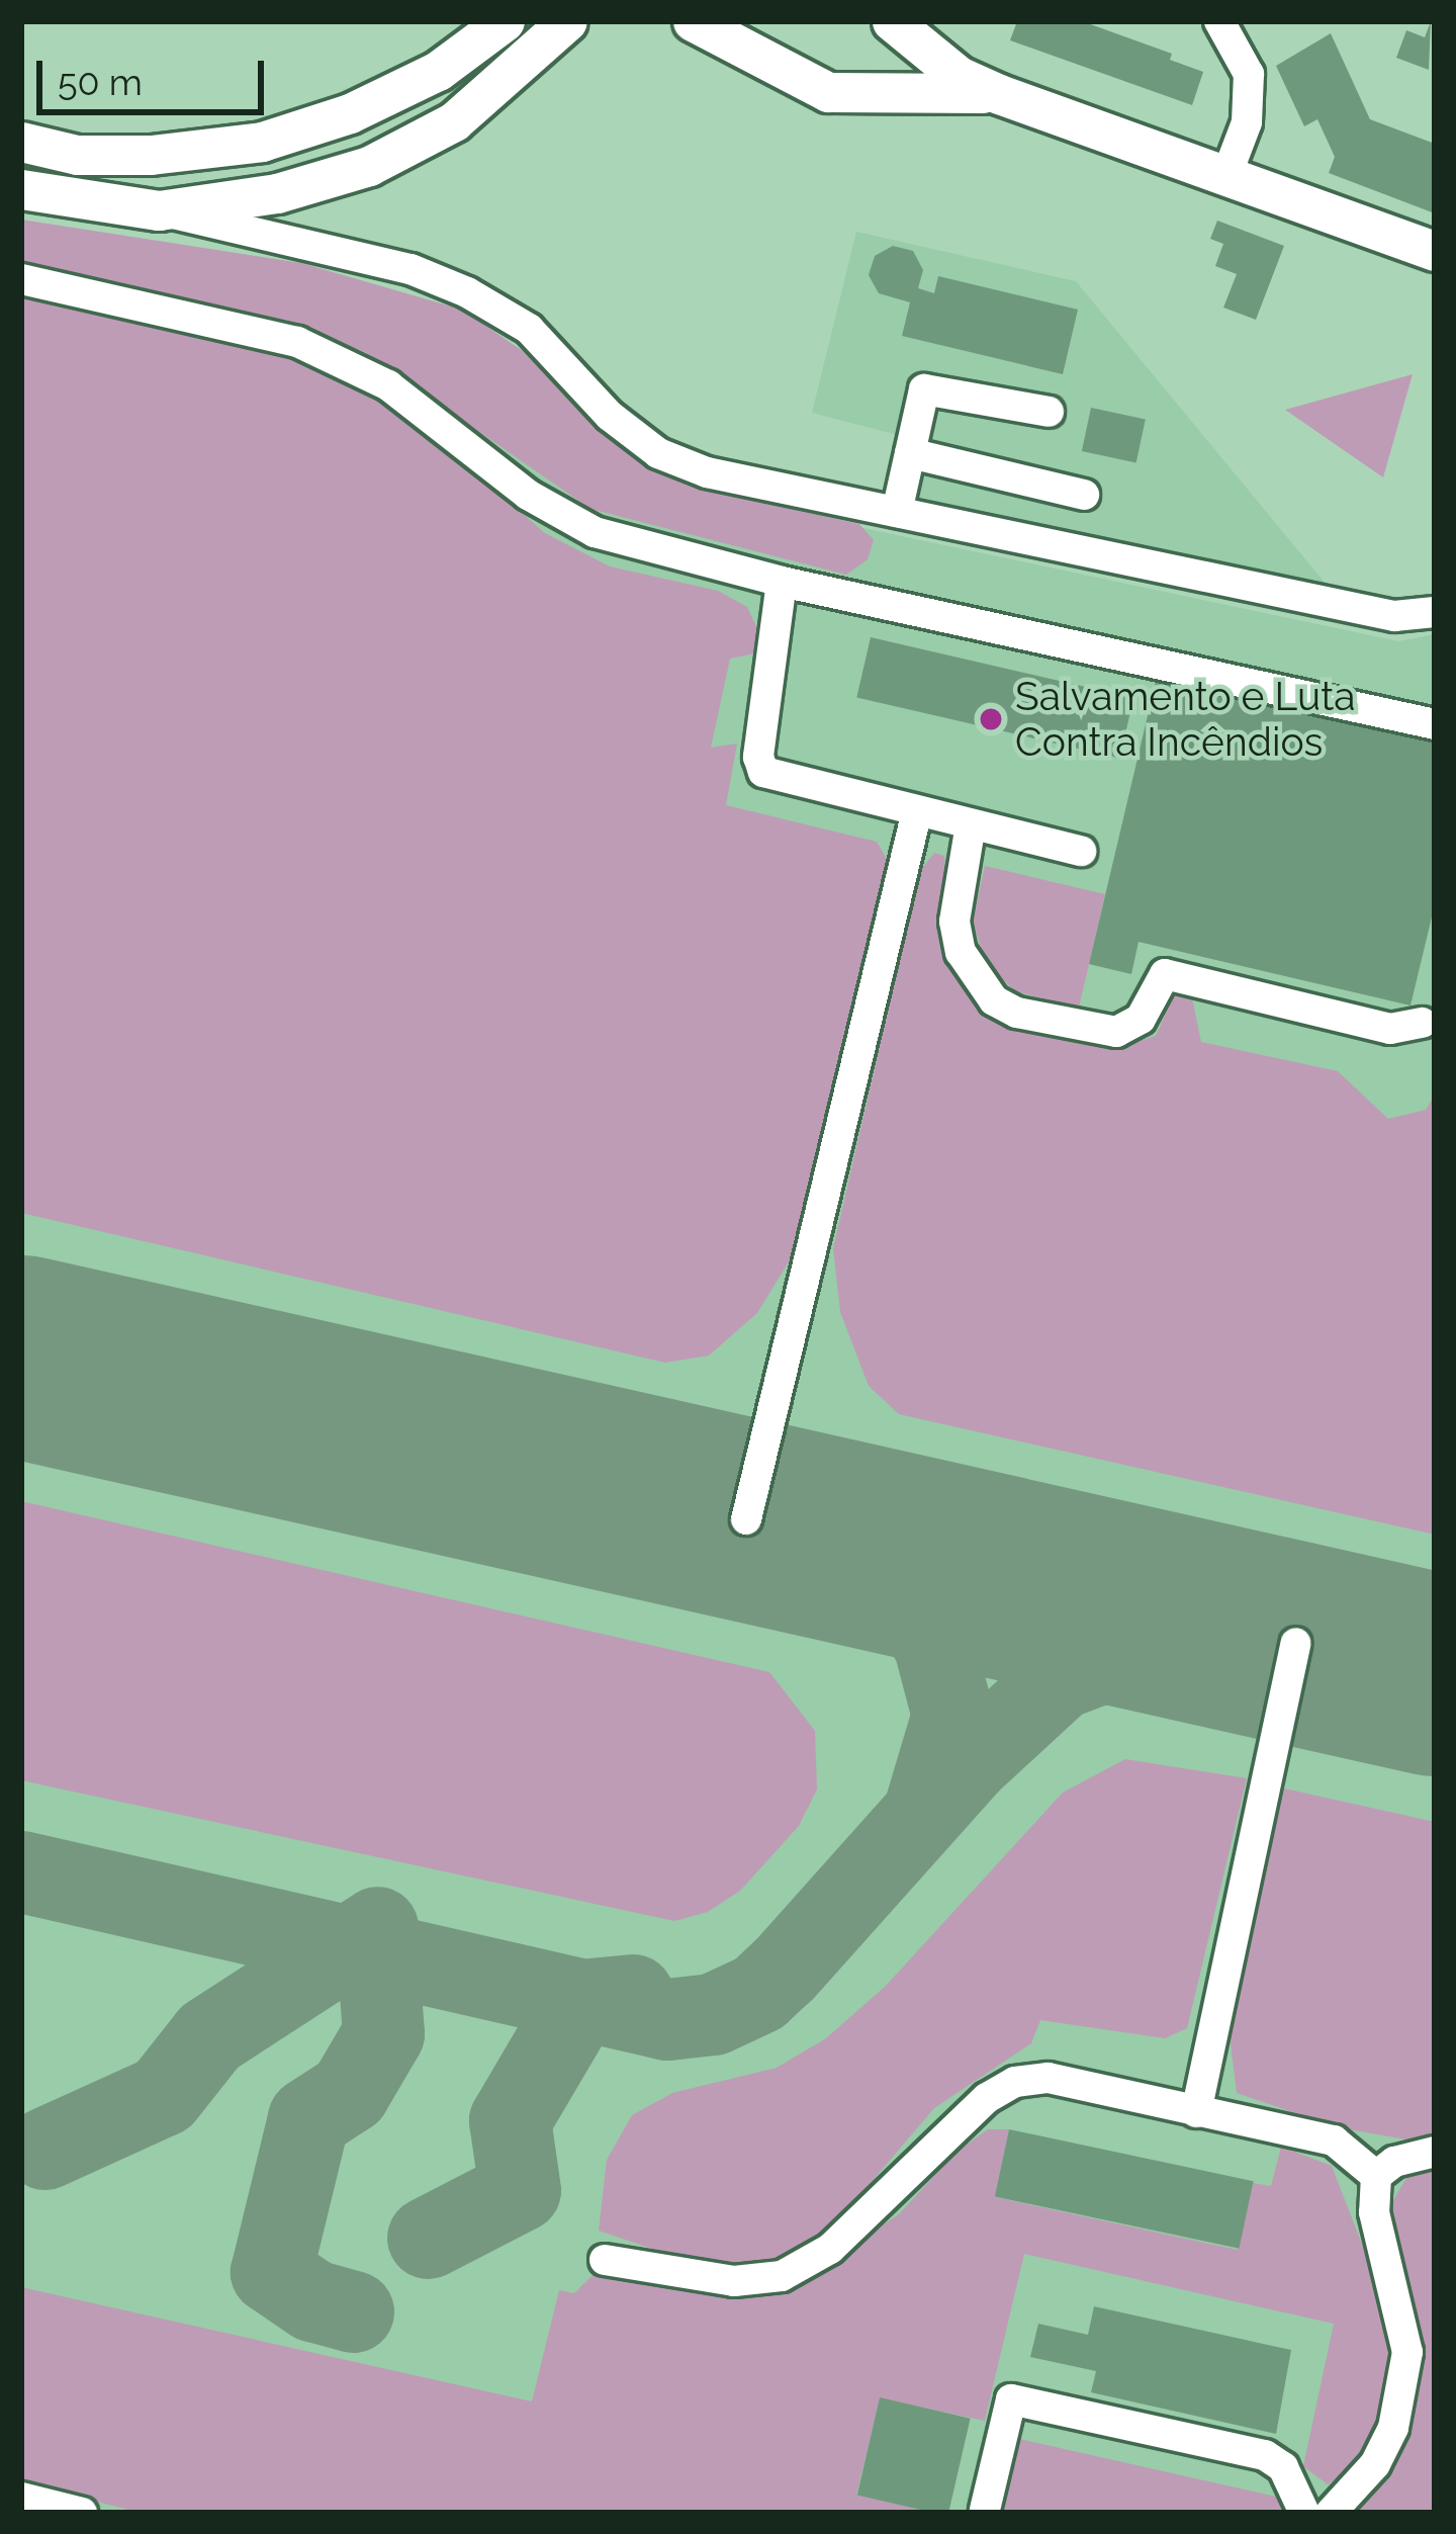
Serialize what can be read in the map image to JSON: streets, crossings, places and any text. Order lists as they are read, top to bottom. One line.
{"places":["Salvamento e Luta Contra Incêndios"],"scale_bar":"50 m"}
